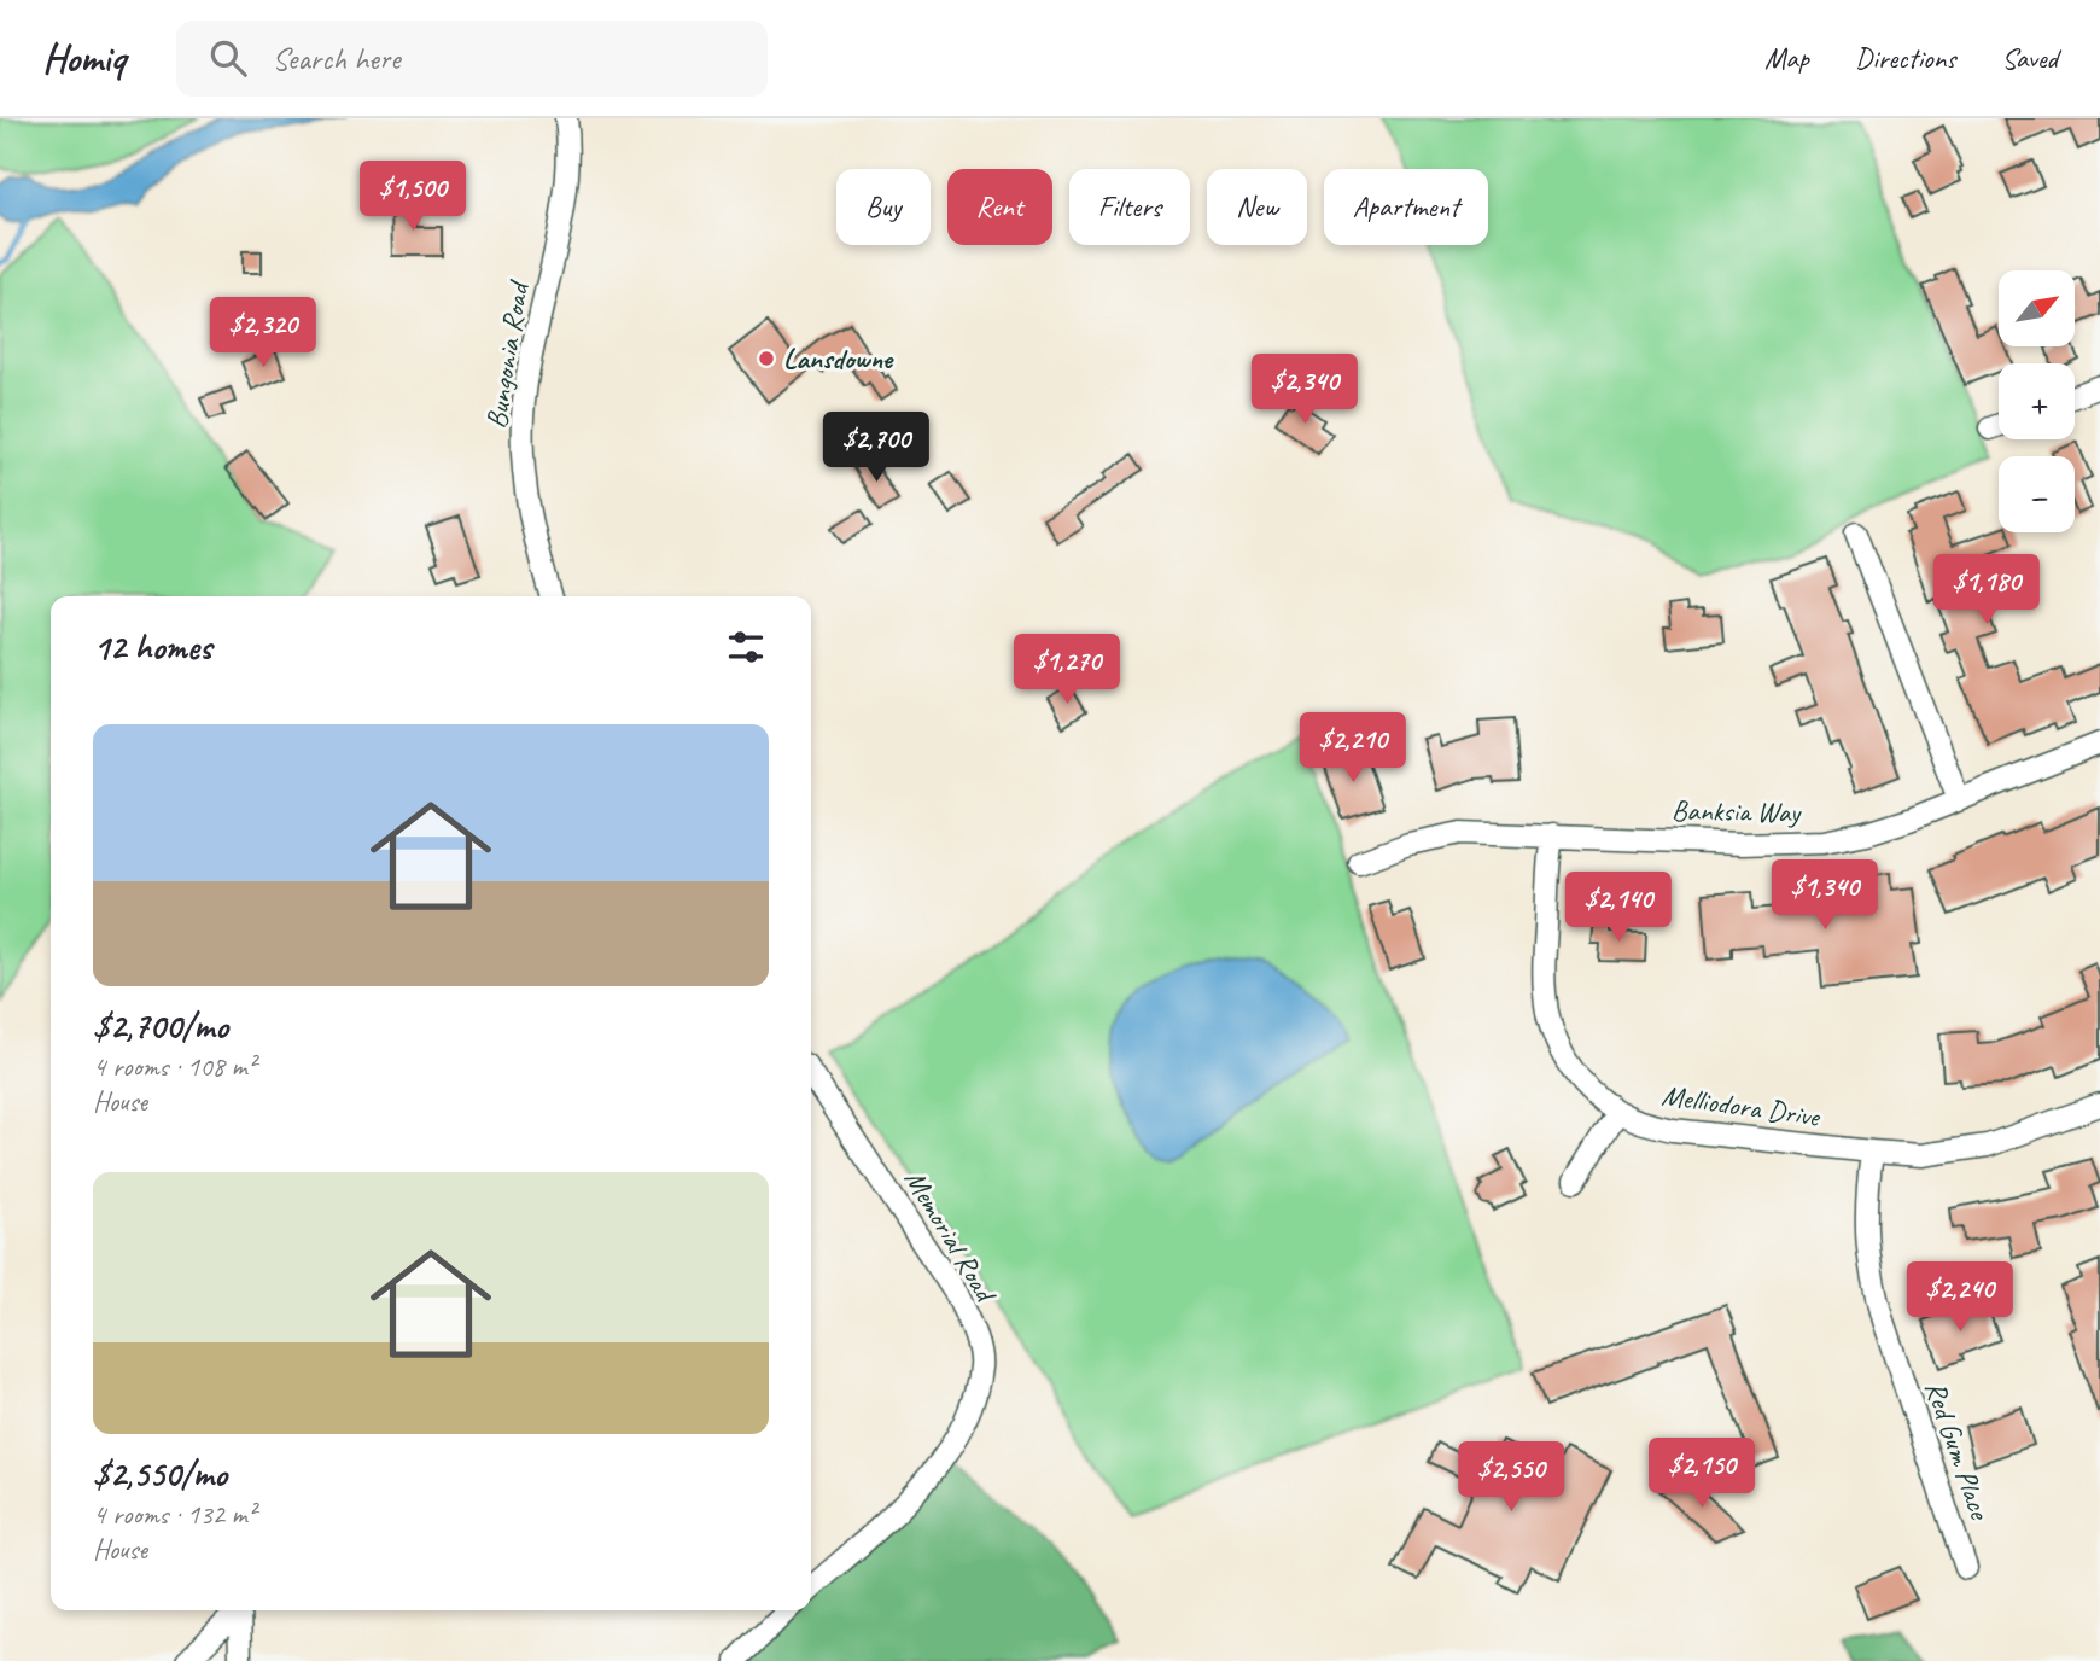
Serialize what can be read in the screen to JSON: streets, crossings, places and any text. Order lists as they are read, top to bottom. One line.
{"streets":{"street":["Bungonia Road","Banksia Way","Melliodora Drive","Memorial Road","Red Gum Place"]},"crossings":[["Banksia Way","Melliodora Drive"],["Melliodora Drive","Red Gum Place"]],"places":["Lansdowne"],"north":"top right","page":{"header":"Homiq","search":"Search here","nav":["Map","Directions","Saved"],"price":["$1,500","$2,320","$2,340","$2,700","$1,180","$1,270","$2,210","$1,340","$2,140","$2,240","$2,150","$2,550"],"chip":["Buy","Rent","Filters","New","Apartment"],"map_buttons":["+","−"],"heading":"12 homes","list":[{"name":"$2,700/mo","note":"4 rooms · 108 m² · House"},{"name":"$2,550/mo","note":"4 rooms · 132 m² · House"}]}}
